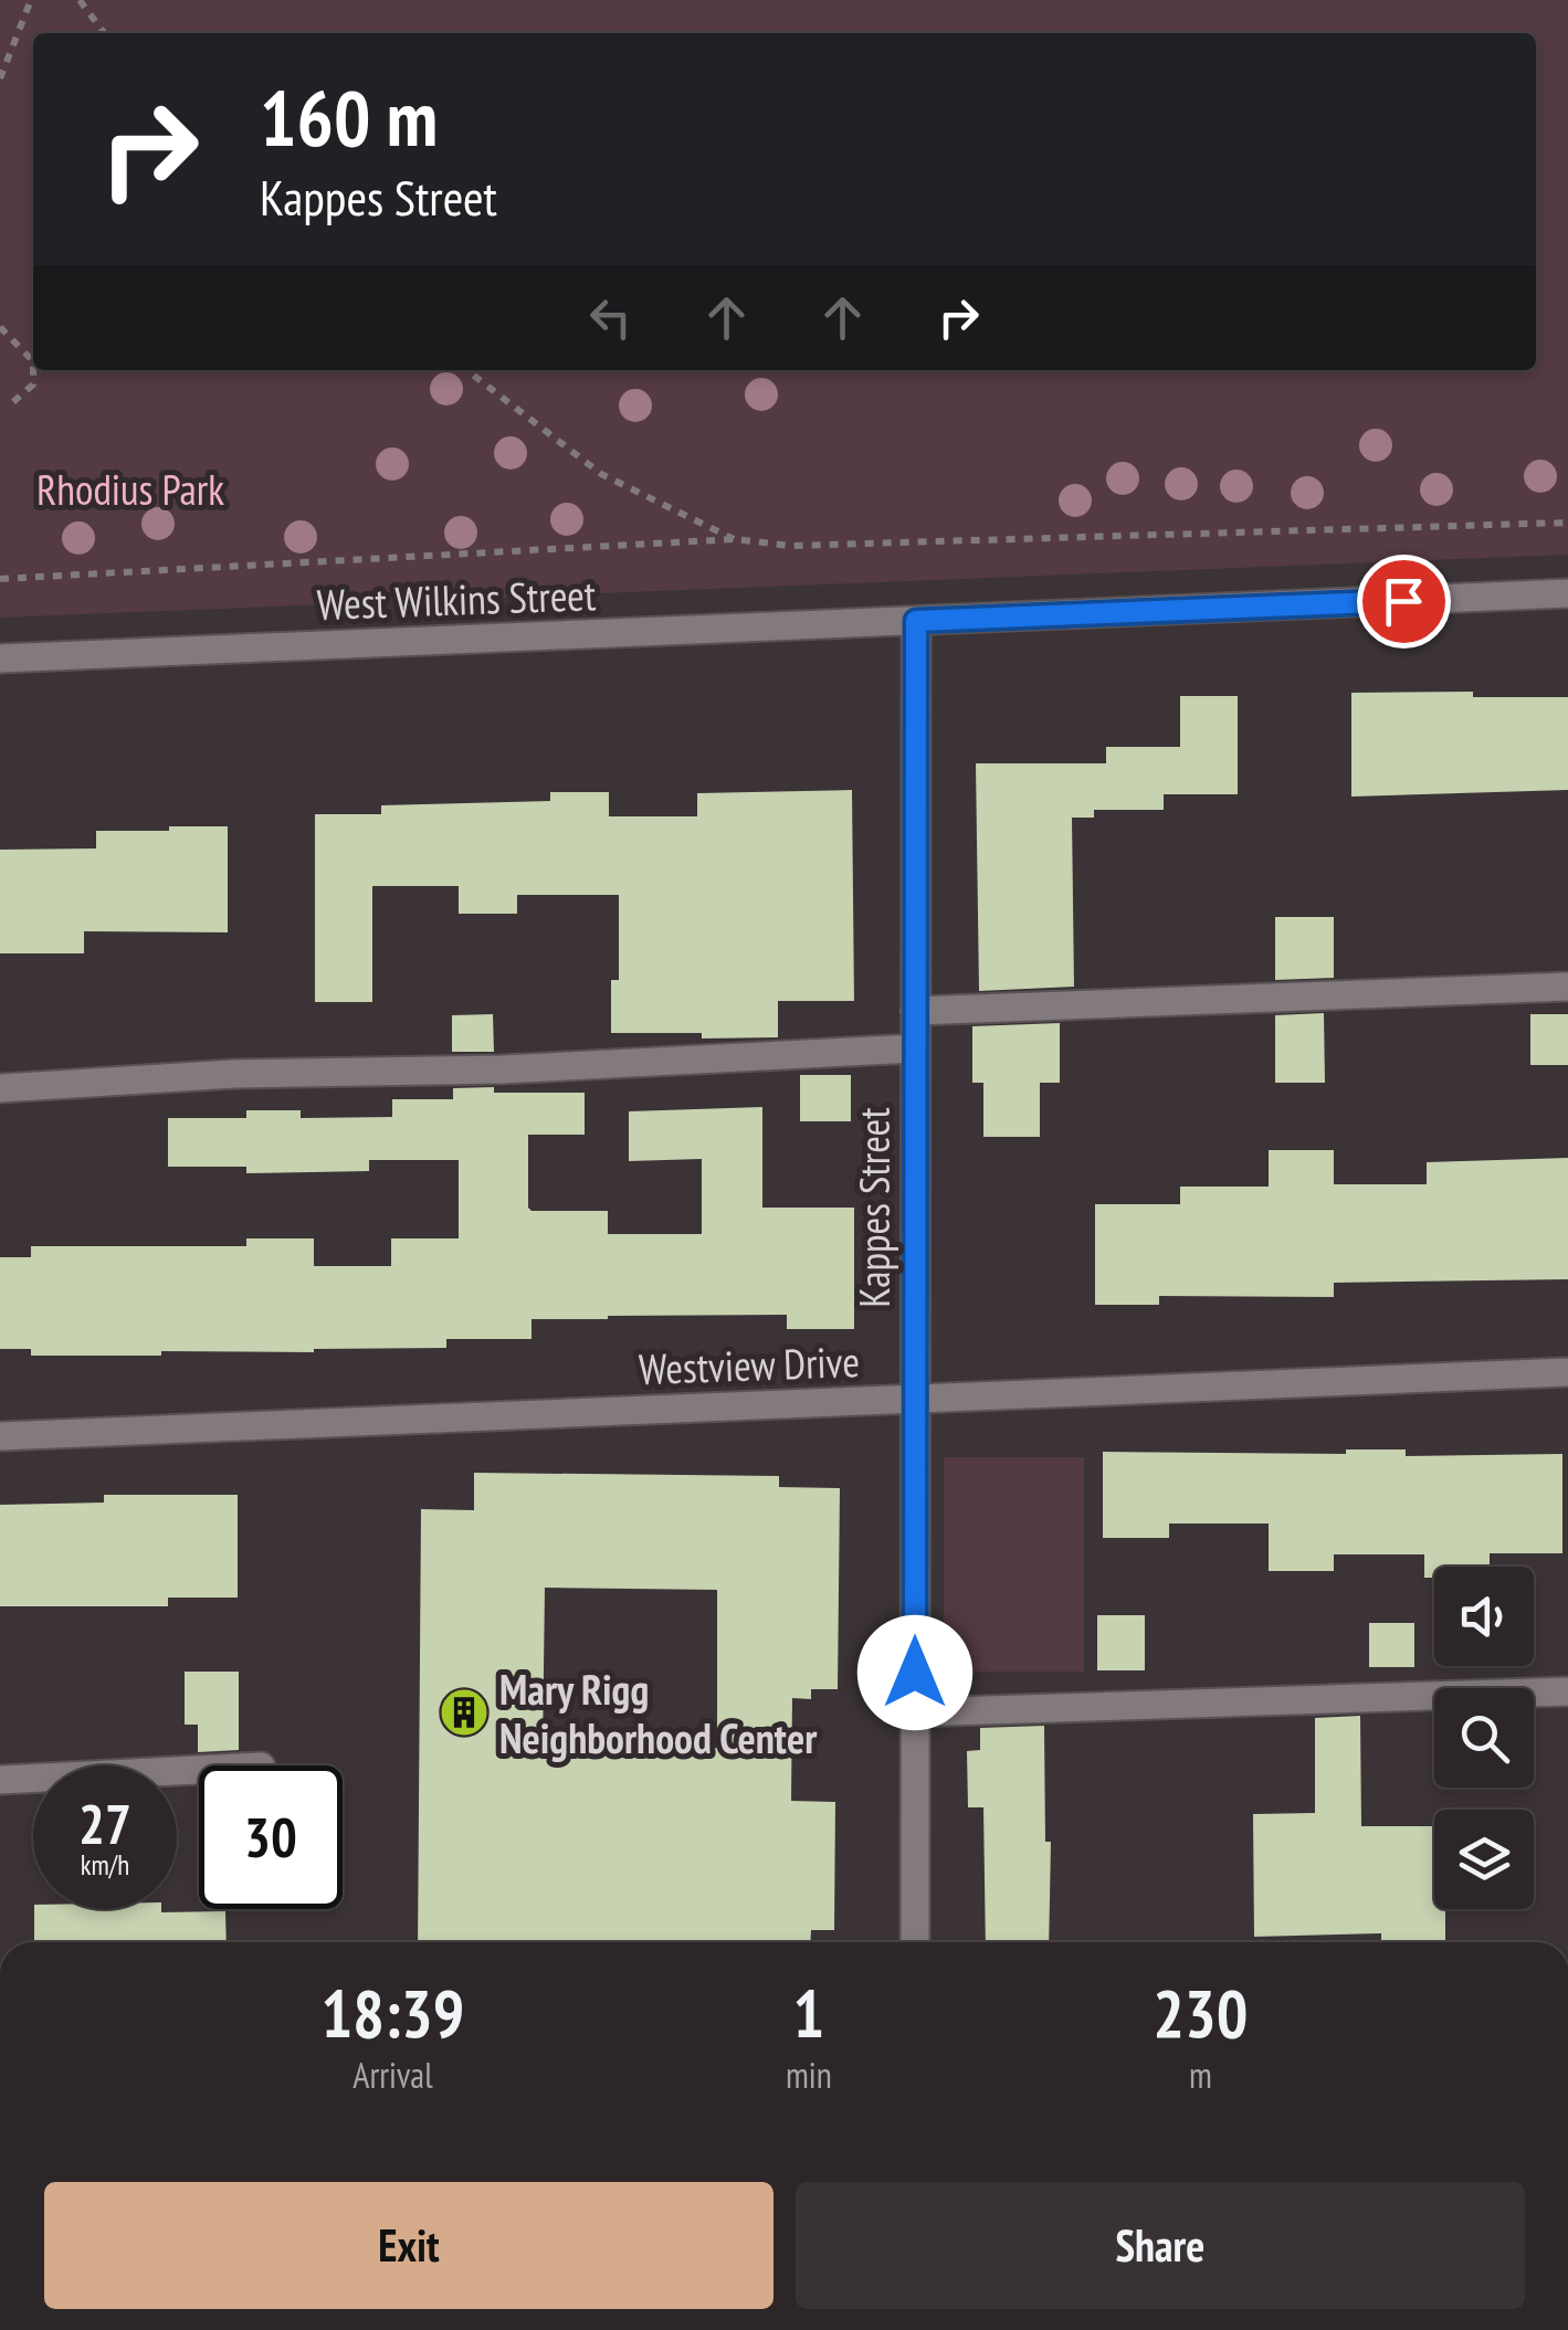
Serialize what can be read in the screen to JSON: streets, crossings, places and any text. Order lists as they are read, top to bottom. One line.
{"streets":{"street":["West Wilkins Street","Kappes Street","Westview Drive"]},"crossings":[["West Wilkins Street","Kappes Street"],["Kappes Street","Westview Drive"]],"parks":["Rhodius Park"],"places":{"building":["Mary Rigg Neighborhood Center"]},"page":{"turn":["160 m","Kappes Street"],"speed":"27 km/h","limit":"30","eta":["18:39","Arrival","1","min","230","m"],"buttons":["Exit","Share"]}}
